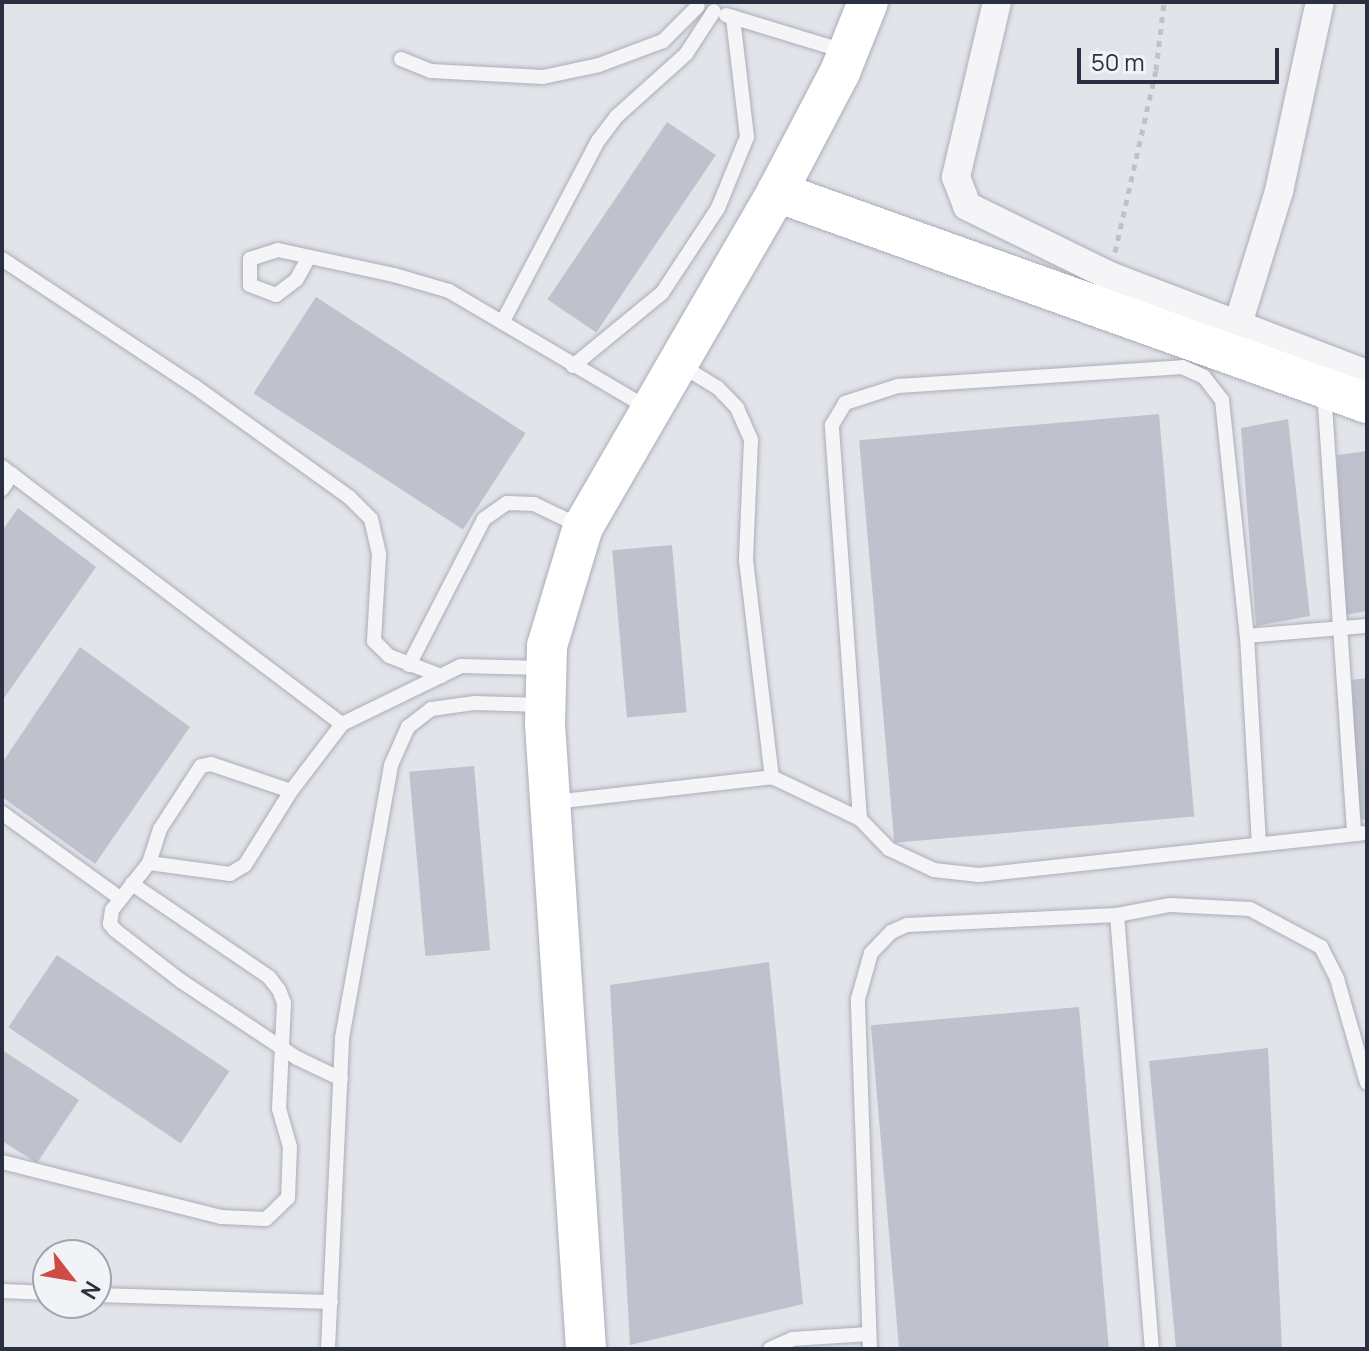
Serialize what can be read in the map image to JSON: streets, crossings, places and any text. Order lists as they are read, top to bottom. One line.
{"scale_bar":"50 m","north":"bottom right"}
